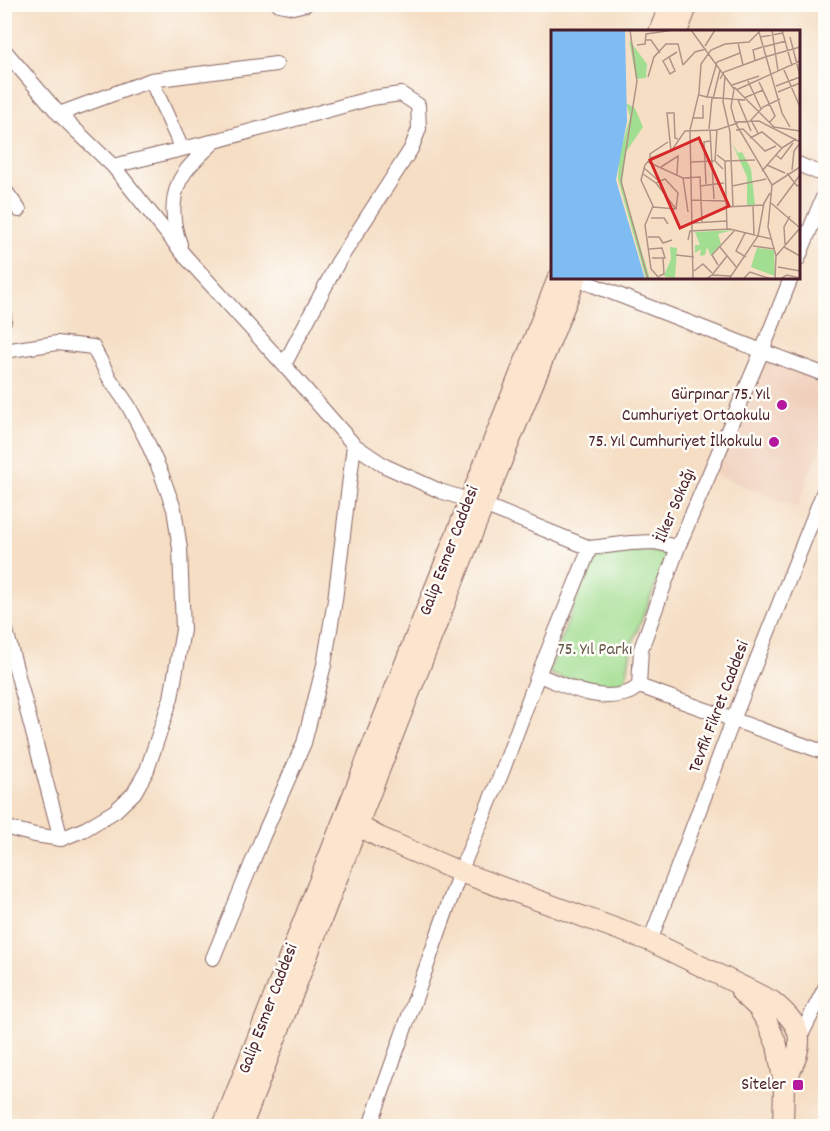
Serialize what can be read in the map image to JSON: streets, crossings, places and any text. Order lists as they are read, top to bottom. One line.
{"streets":{"street":["İlker Sokağı","Galip Esmer Caddesi","Tevfik Fikret Caddesi"]},"parks":["75. Yıl Parkı"],"places":{"other":["Gürpınar 75. Yıl Cumhuriyet Ortaokulu","75. Yıl Cumhuriyet İlkokulu"],"transit":["Siteler"]}}
